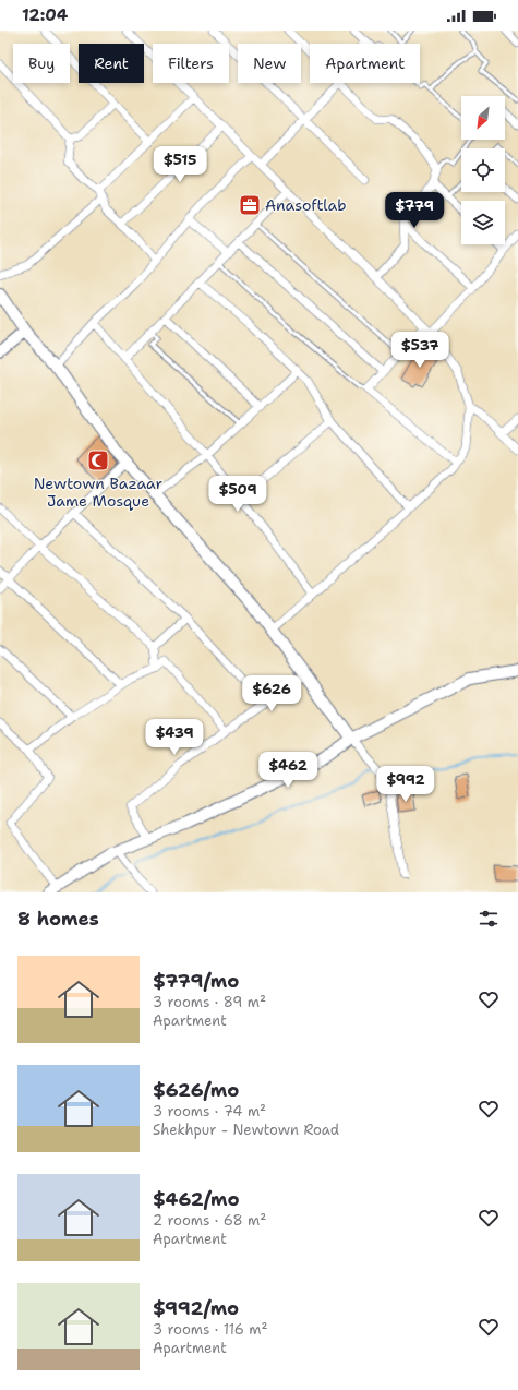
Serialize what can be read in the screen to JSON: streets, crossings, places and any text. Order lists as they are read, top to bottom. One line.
{"places":{"office":["Anasoftlab"],"mosque":["Newtown Bazaar Jame Mosque"]},"north":"bottom left","page":{"status":"12:04","chip":["Buy","Rent","Filters","New","Apartment"],"price":["$515","$779","$537","$509","$626","$439","$462","$992"],"heading":"8 homes","list":[{"name":"$779/mo","note":"3 rooms · 89 m² · Apartment"},{"name":"$626/mo","note":"3 rooms · 74 m² · Shekhpur - Newtown Road"},{"name":"$462/mo","note":"2 rooms · 68 m² · Apartment"},{"name":"$992/mo","note":"3 rooms · 116 m² · Apartment"}]}}
